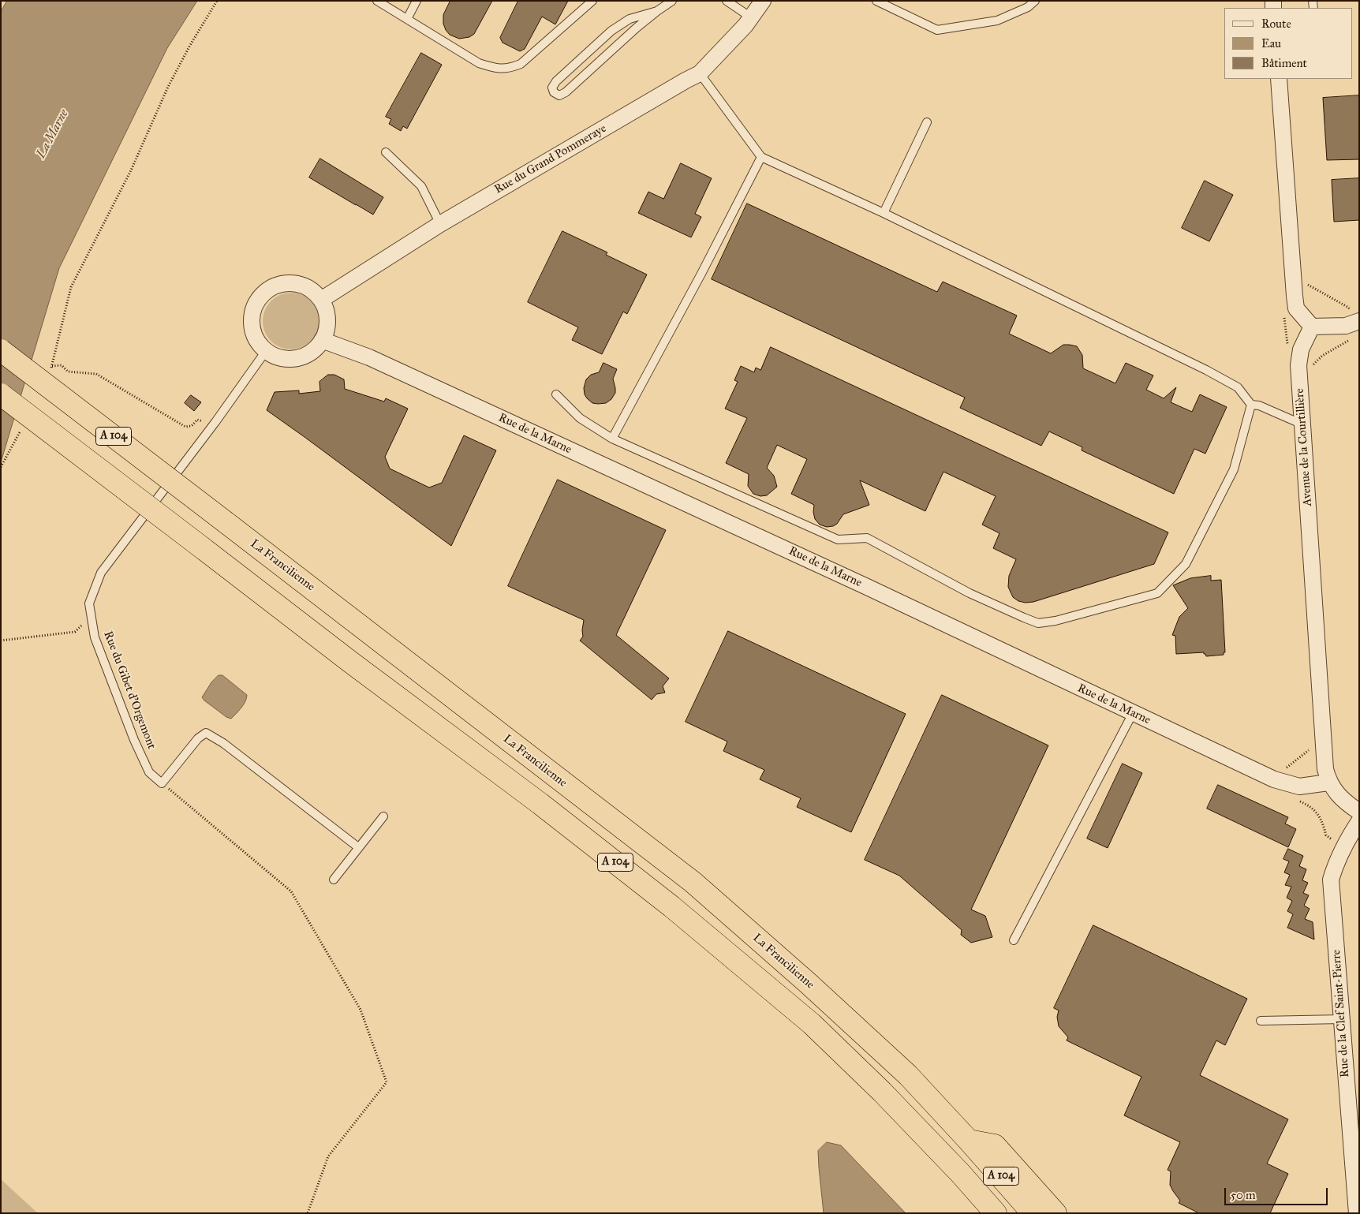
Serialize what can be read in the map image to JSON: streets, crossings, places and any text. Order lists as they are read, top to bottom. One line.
{"streets":{"highway":["A 104","La Francilienne"],"street":["Rue du Grand Pommeraye","Rue de la Marne","Avenue de la Courtillière","Rue de la Clef Saint-Pierre"],"lane":["Rue du Gibet d'Orgemont"]},"crossings":[["Rue du Grand Pommeraye","Rue de la Marne"],["Rue du Grand Pommeraye","Rue du Gibet d'Orgemont"],["Rue de la Marne","Avenue de la Courtillière"],["Rue de la Marne","Rue du Gibet d'Orgemont"]],"water":["La Marne"],"legend":["Route","Eau","Bâtiment"],"scale_bar":"50 m"}
